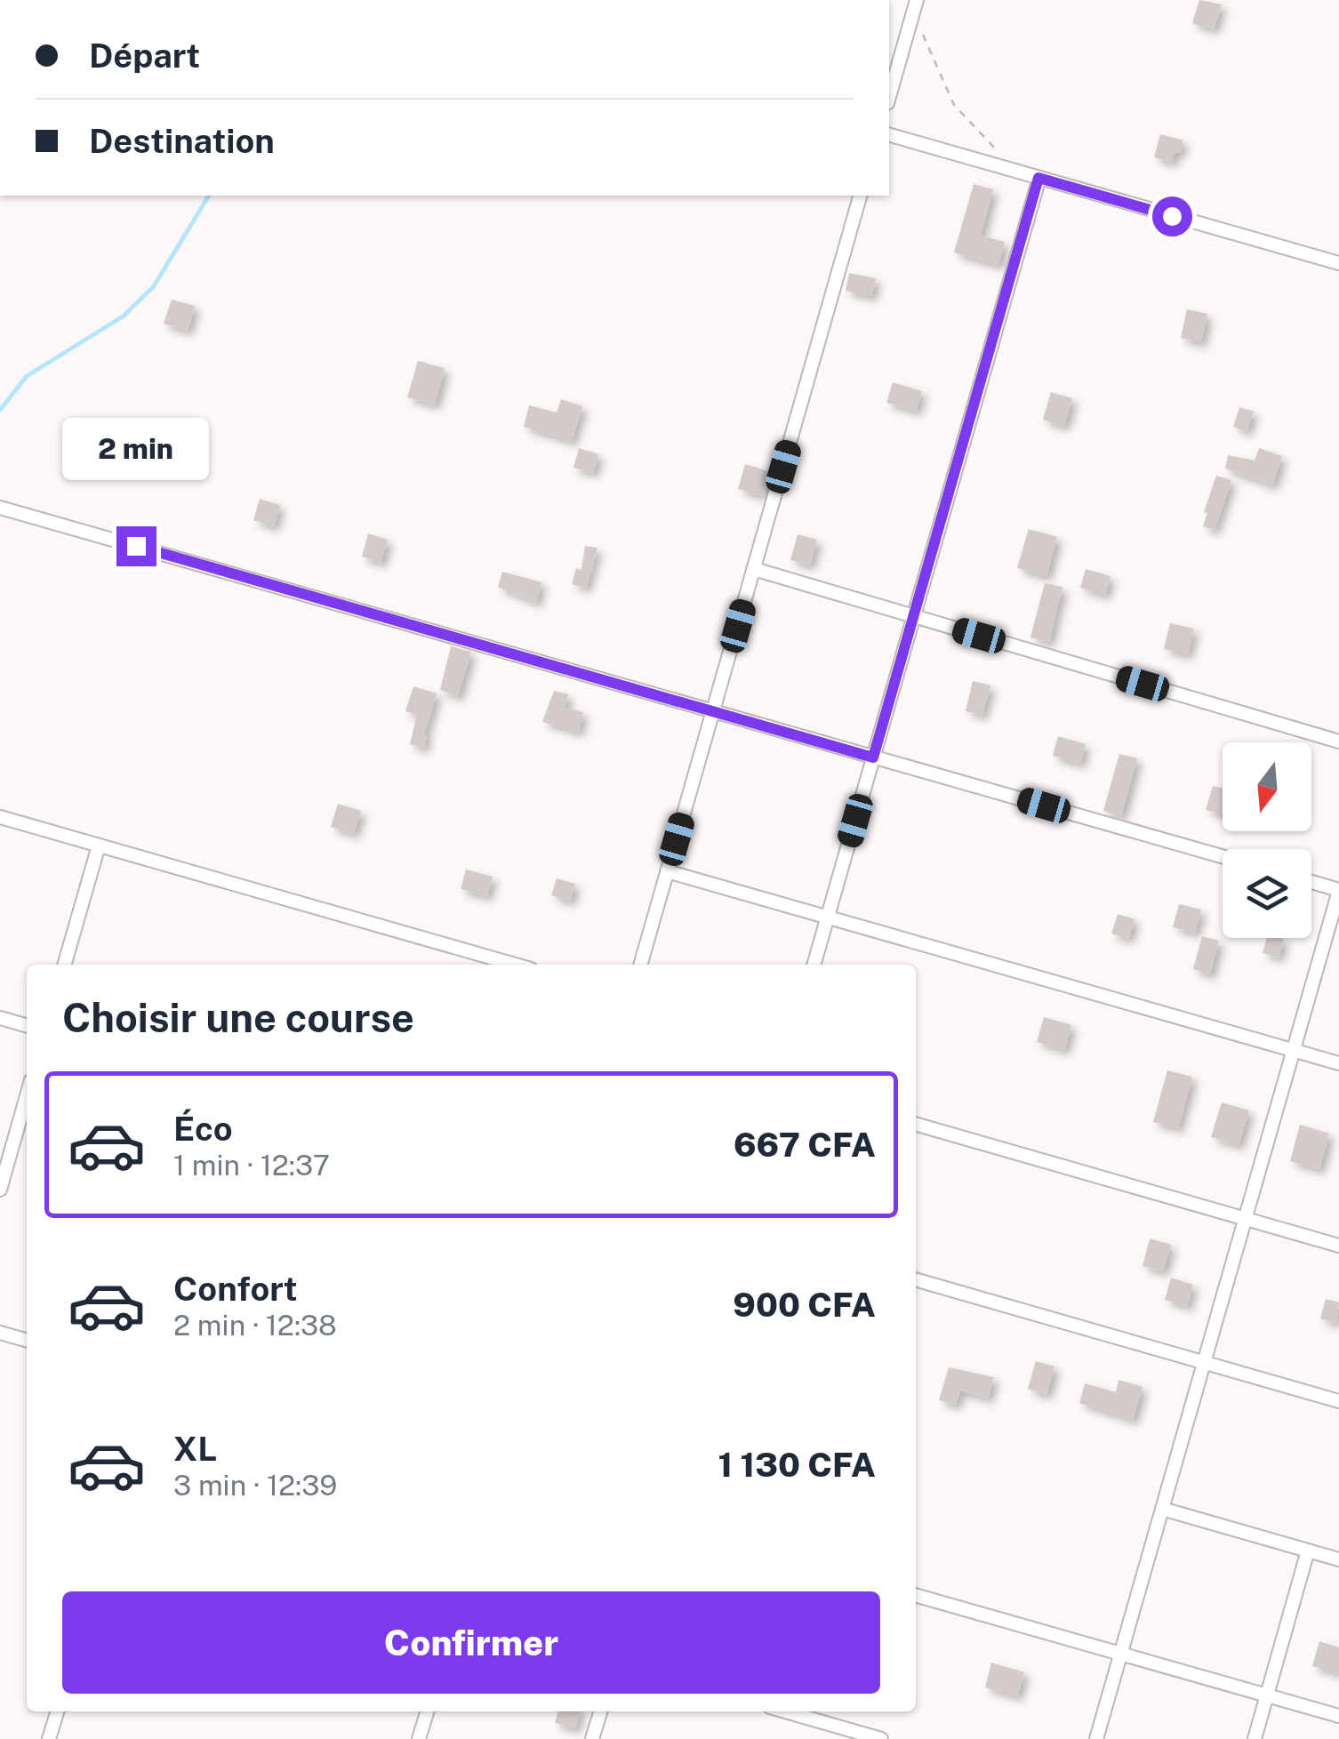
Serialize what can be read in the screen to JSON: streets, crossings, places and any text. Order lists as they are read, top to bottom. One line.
{"north":"bottom","page":{"banner":["Départ","Destination"],"bubble":"2 min","heading":"Choisir une course","list":[{"name":"Éco","note":"1 min · 12:37","value":"667 CFA"},{"name":"Confort","note":"2 min · 12:38","value":"900 CFA"},{"name":"XL","note":"3 min · 12:39","value":"1 130 CFA"}],"buttons":"Confirmer"}}
